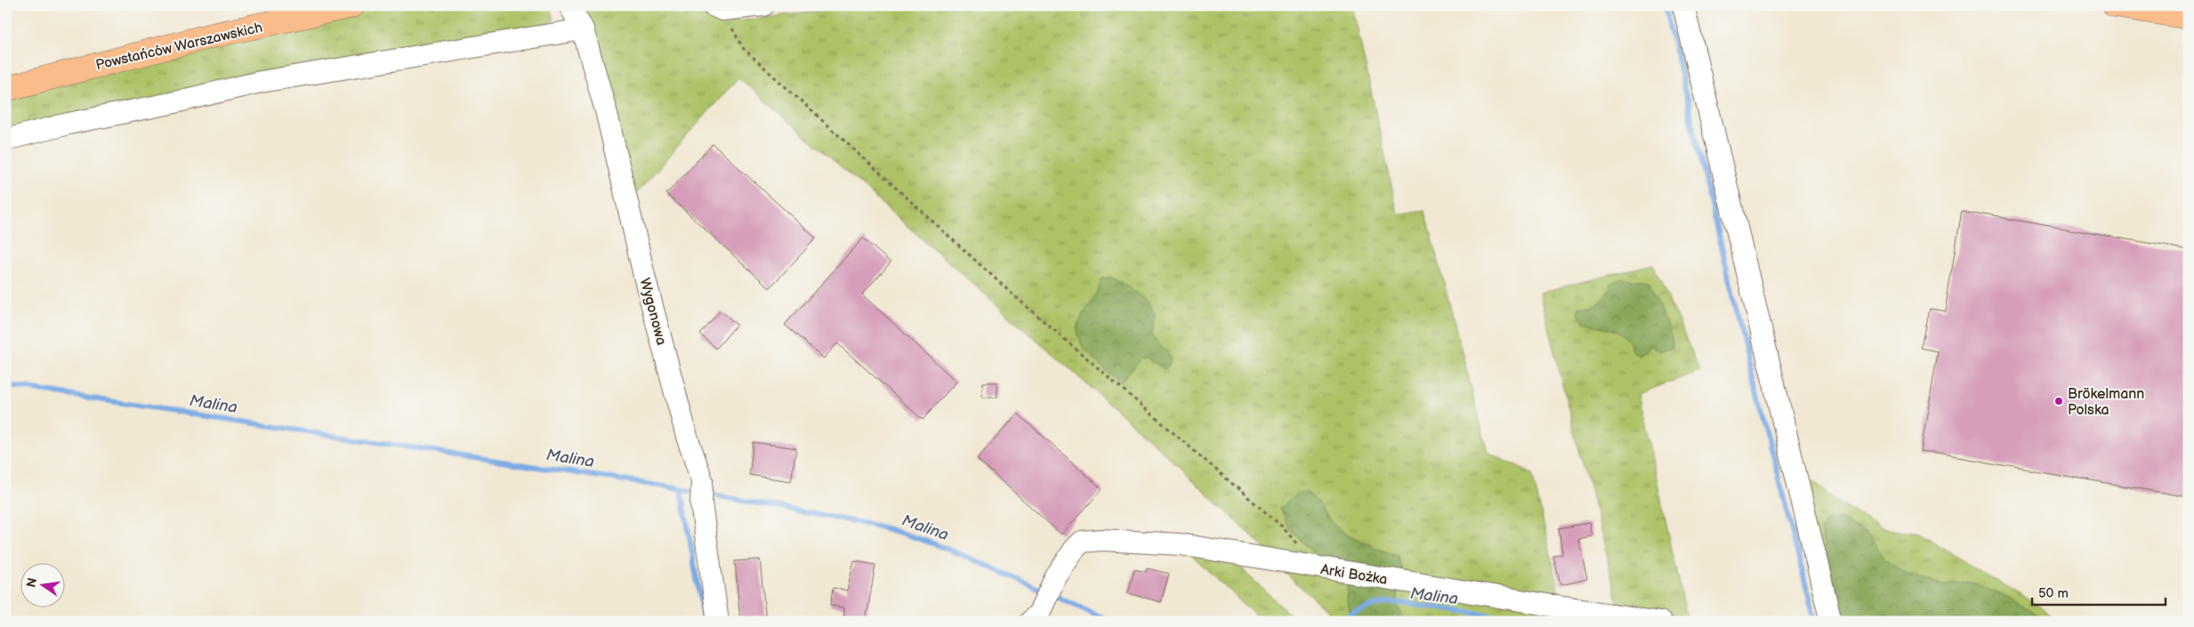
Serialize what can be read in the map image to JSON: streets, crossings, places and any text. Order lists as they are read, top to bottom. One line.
{"streets":{"main road":["Powstańców Warszawskich"],"street":["Wygonowa","Arki Bożka"]},"water":["Malina"],"places":["Brökelmann Polska"],"scale_bar":"50 m","north":"left"}
